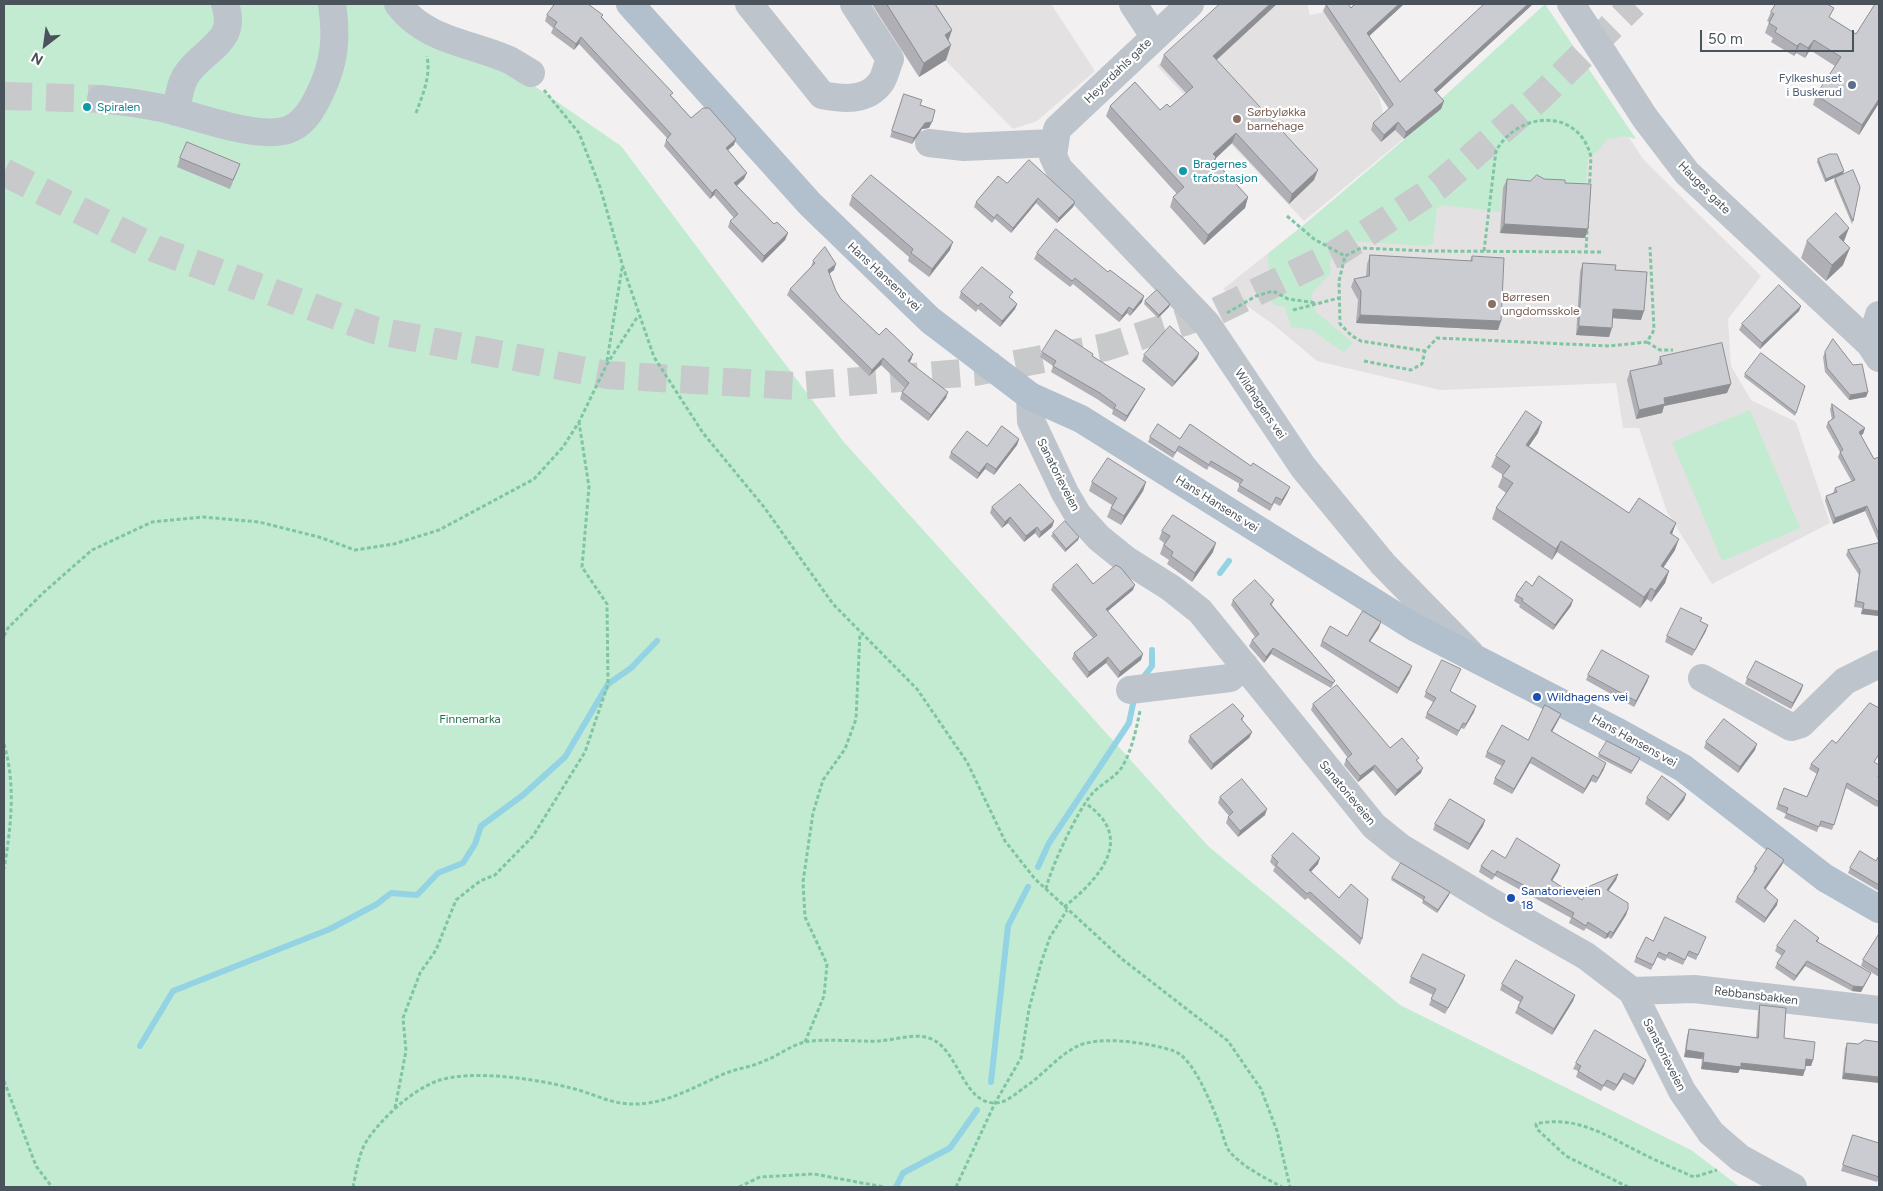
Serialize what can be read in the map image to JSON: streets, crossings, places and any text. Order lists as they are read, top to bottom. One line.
{"streets":{"main road":["Hans Hansens vei"],"street":["Heyerdahls gate","Hauges gate","Wildhagens vei","Sanatorieveien","Rebbansbakken"]},"crossings":[["Heyerdahls gate","Wildhagens vei"],["Hans Hansens vei","Wildhagens vei"],["Hans Hansens vei","Sanatorieveien"],["Sanatorieveien","Rebbansbakken"]],"parks":["Finnemarka"],"places":["Fylkeshuset i Buskerud","Spiralen","Sørbyløkka barnehage","Bragernes trafostasjon","Børresen ungdomsskole","Wildhagens vei","Sanatorieveien 18"],"scale_bar":"50 m","north":"bottom left"}
